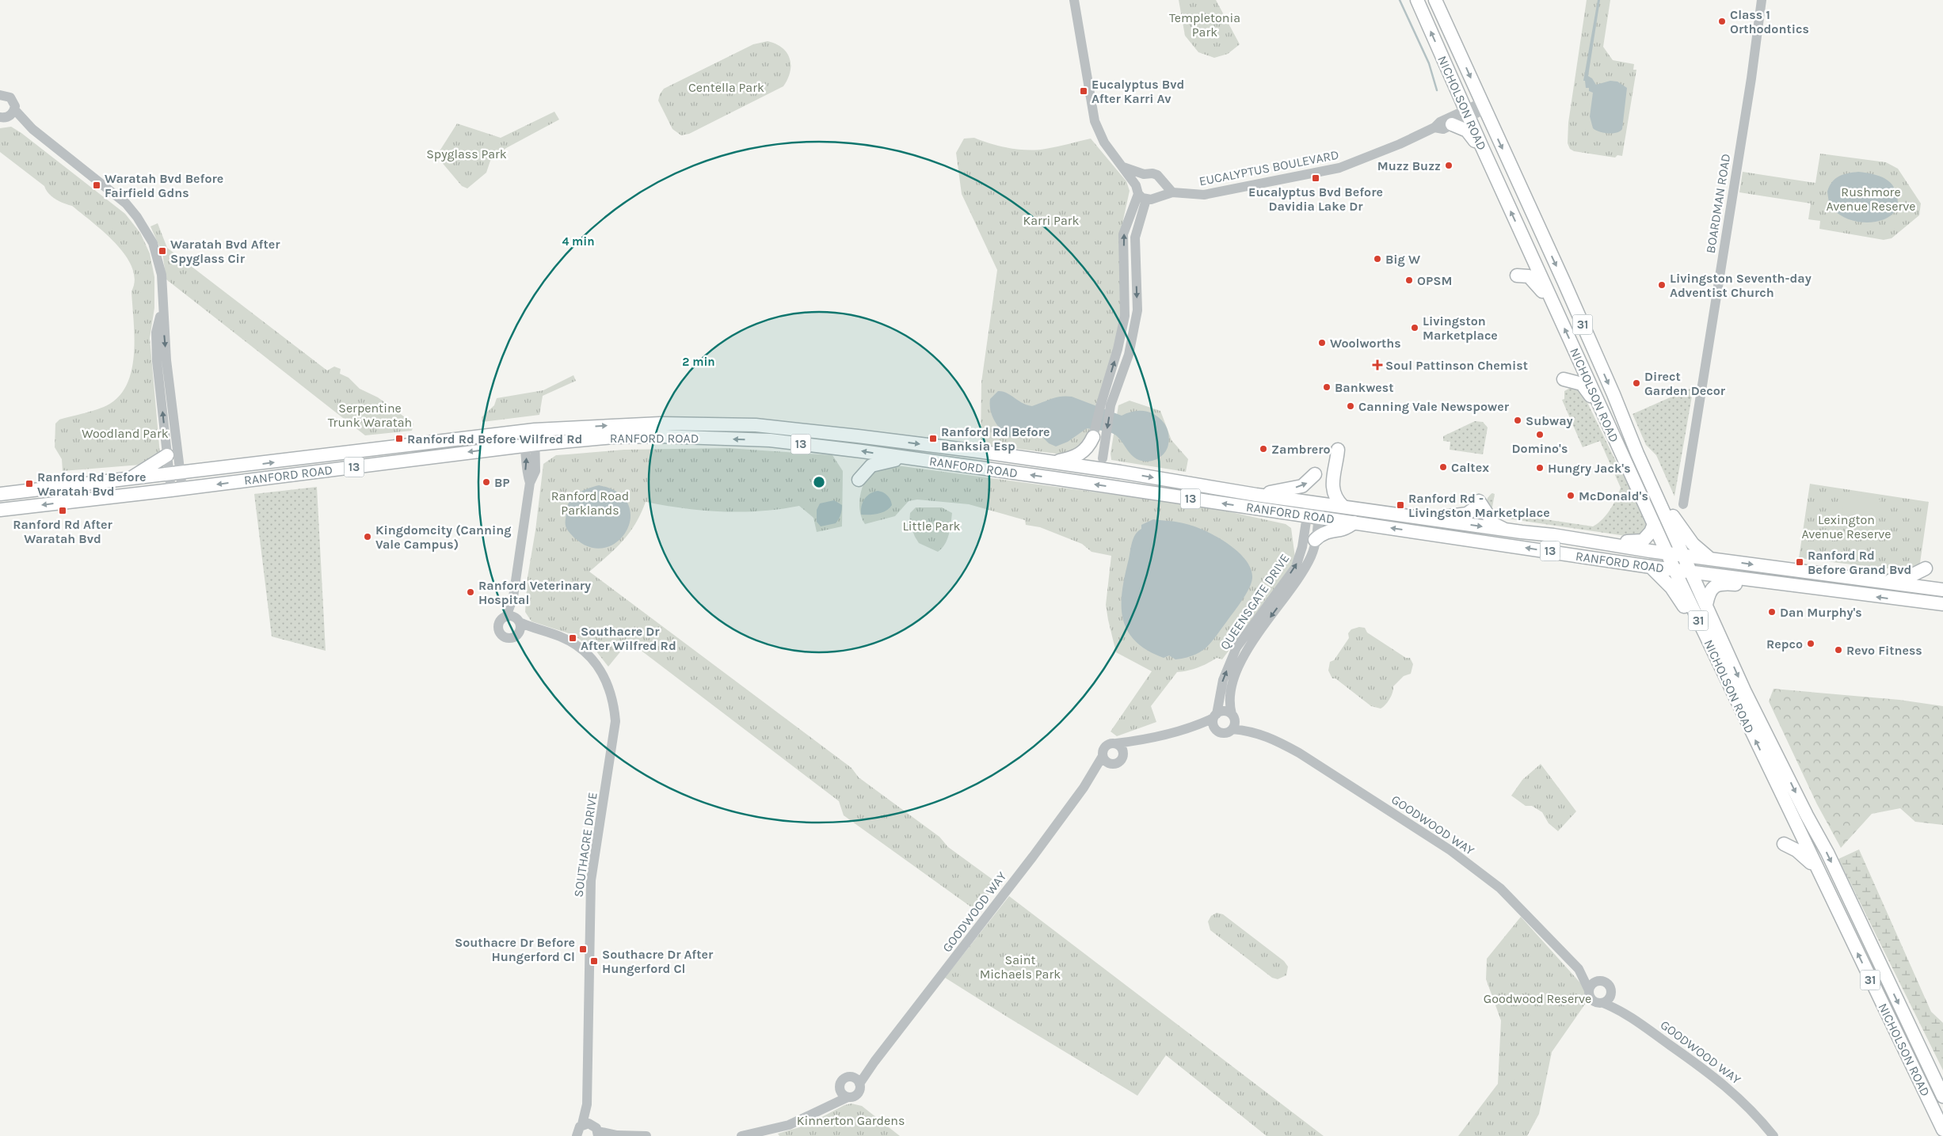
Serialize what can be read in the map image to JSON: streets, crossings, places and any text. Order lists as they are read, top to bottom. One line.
{"streets":{"main road":["NICHOLSON ROAD","31","RANFORD ROAD","13"],"street":["EUCALYPTUS BOULEVARD","BOARDMAN ROAD","QUEENSGATE DRIVE","GOODWOOD WAY","SOUTHACRE DRIVE"]},"crossings":[["NICHOLSON ROAD","EUCALYPTUS BOULEVARD"],["NICHOLSON ROAD","RANFORD ROAD"],["RANFORD ROAD","QUEENSGATE DRIVE"],["QUEENSGATE DRIVE","GOODWOOD WAY"]],"parks":["Templetonia Park","Centella Park","Spyglass Park","Rushmore Avenue Reserve","Karri Park","Serpentine Trunk Waratah","Woodland Park","Ranford Road Parklands","Lexington Avenue Reserve","Little Park","Saint Michaels Park","Goodwood Reserve","Kinnerton Gardens"],"places":{"other":["Class 1 Orthodontics","Muzz Buzz","Big W","OPSM","Livingston Seventh-day Adventist Church","Livingston Marketplace","Woolworths","Direct Garden Decor","Bankwest","Canning Vale Newspower","Subway","Domino's","Zambrero","Caltex","Hungry Jack's","BP","McDonald's","Kingdomcity (Canning Vale Campus)","Ranford Veterinary Hospital","Dan Murphy's","Repco","Revo Fitness"],"transit":["Eucalyptus Bvd After Karri Av","Eucalyptus Bvd Before Davidia Lake Dr","Waratah Bvd Before Fairfield Gdns","Waratah Bvd After Spyglass Cir","Ranford Rd Before Wilfred Rd","Ranford Rd Before Banksia Esp","Ranford Rd Before Waratah Bvd","Ranford Rd - Livingston Marketplace","Ranford Rd After Waratah Bvd","Ranford Rd Before Grand Bvd","Southacre Dr After Wilfred Rd","Southacre Dr Before Hungerford Cl","Southacre Dr After Hungerford Cl"],"health":["Soul Pattinson Chemist"]},"rings":["4 min","2 min"]}
